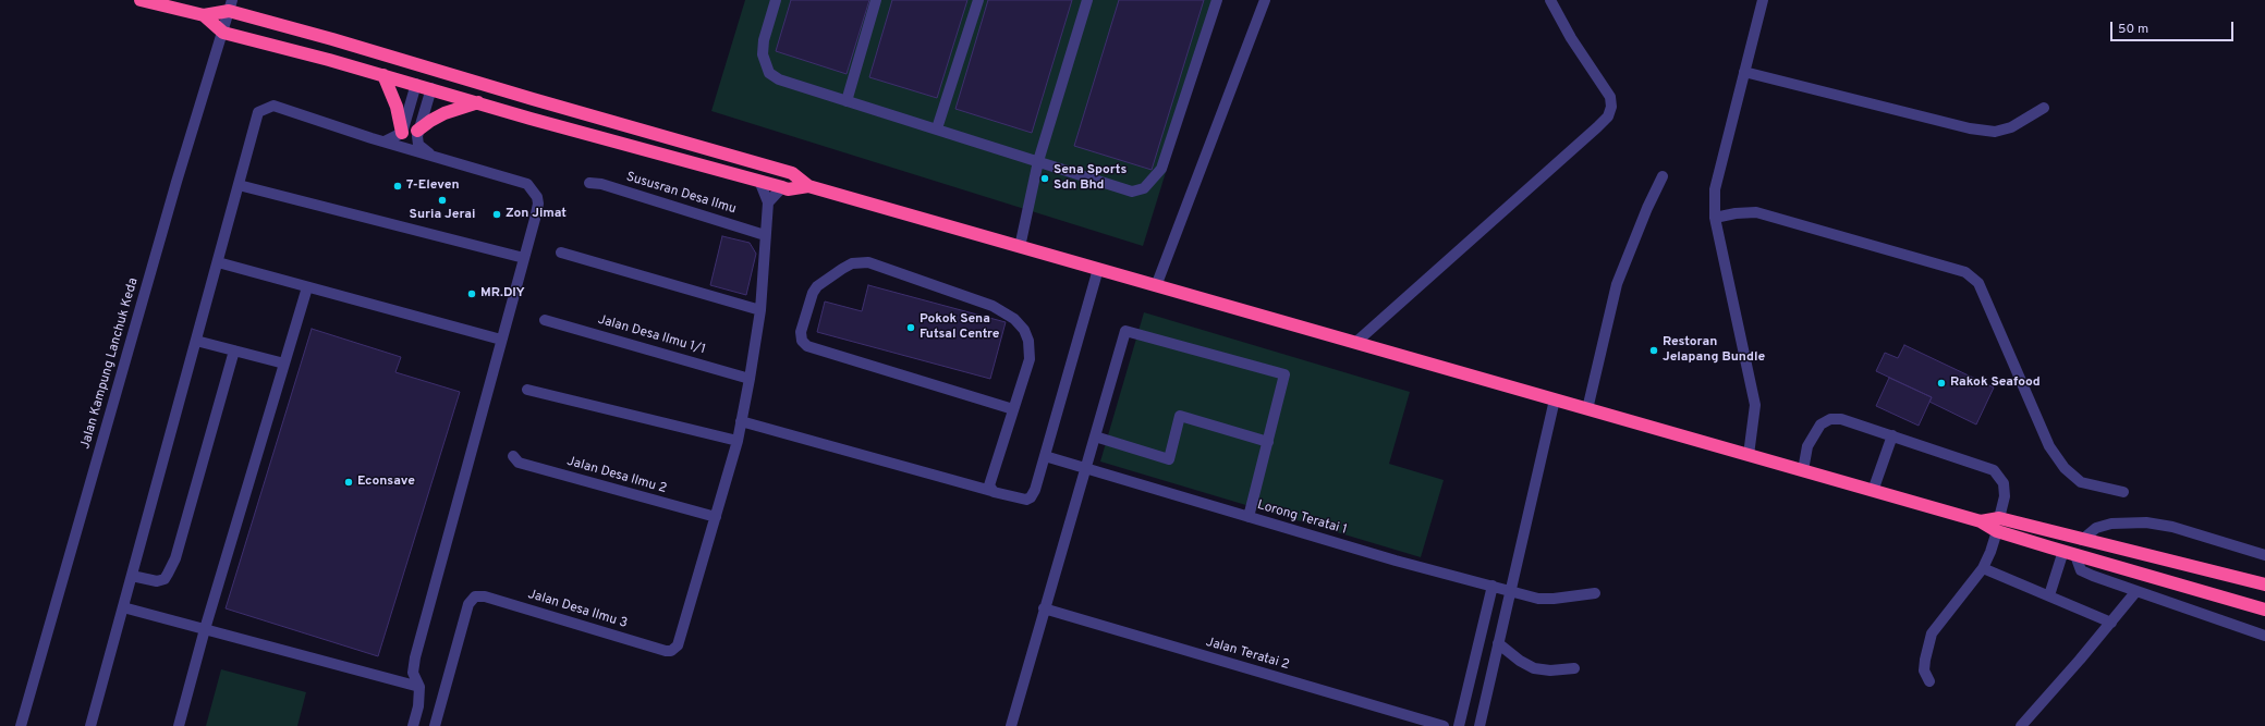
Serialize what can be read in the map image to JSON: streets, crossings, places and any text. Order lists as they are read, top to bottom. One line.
{"streets":{"street":["Sususran Desa Ilmu","Jalan Desa Ilmu 1/1","Jalan Kampung Lanchuk Keda","Jalan Desa Ilmu 2","Lorong Teratai 1","Jalan Desa Ilmu 3","Jalan Teratai 2"]},"crossings":[["Jalan Desa Ilmu 2","Jalan Desa Ilmu 3"]],"places":["Sena Sports Sdn Bhd","7-Eleven","Suria Jerai","Zon Jimat","MR.DIY","Pokok Sena Futsal Centre","Restoran Jelapang Bundle","Rakok Seafood","Econsave"],"scale_bar":"50 m"}
